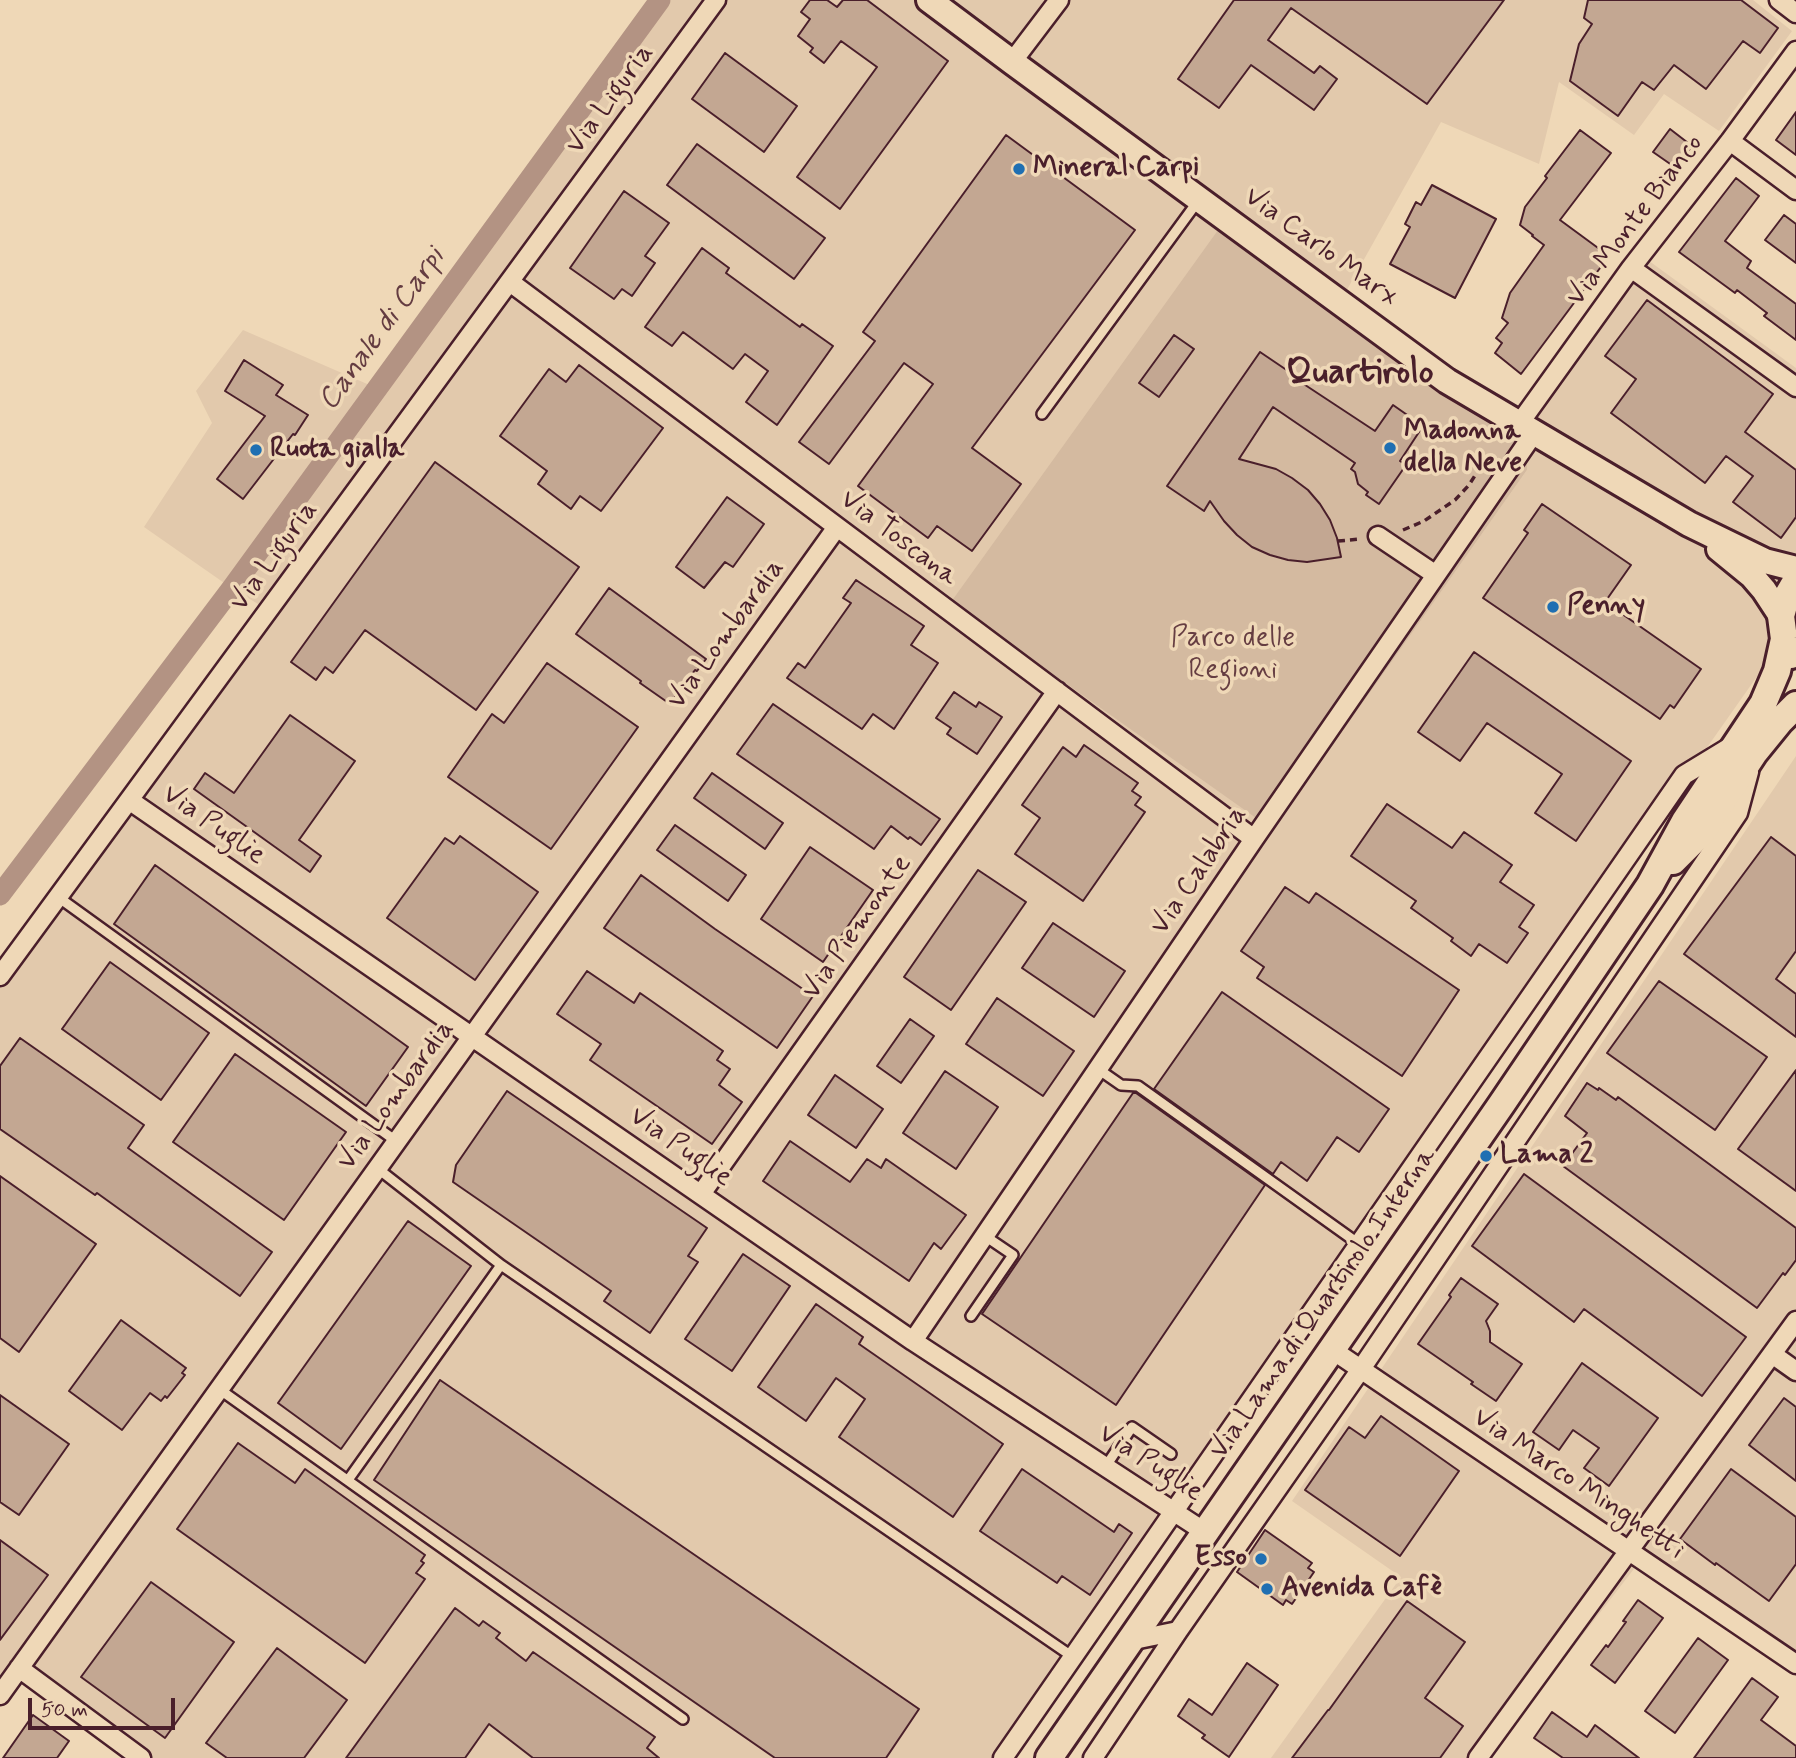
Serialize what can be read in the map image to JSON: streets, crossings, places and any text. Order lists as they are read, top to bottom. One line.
{"streets":{"main road":["Via Lama di Quartirolo Interna"],"street":["Via Liguria","Via Monte Bianco","Via Carlo Marx","Via Toscana","Via Lombardia","Via Puglie","Via Calabria","Via Piemonte","Via Marco Minghetti"]},"crossings":[["Via Liguria","Via Toscana"],["Via Liguria","Via Puglie"],["Via Monte Bianco","Via Carlo Marx"],["Via Monte Bianco","Via Calabria"],["Via Carlo Marx","Via Calabria"],["Via Carlo Marx","Via Lama di Quartirolo Interna"],["Via Toscana","Via Lombardia"],["Via Toscana","Via Calabria"],["Via Toscana","Via Piemonte"],["Via Lombardia","Via Puglie"],["Via Puglie","Via Calabria"],["Via Puglie","Via Piemonte"],["Via Puglie","Via Lama di Quartirolo Interna"],["Via Lama di Quartirolo Interna","Via Marco Minghetti"]],"districts":["Quartirolo"],"water":["Canale di Carpi"],"parks":["Parco delle Regioni"],"places":["Mineral Carpi","Madonna della Neve","Ruota gialla","Penny","Lama 2","Esso","Avenida Cafè"],"scale_bar":"50 m"}
